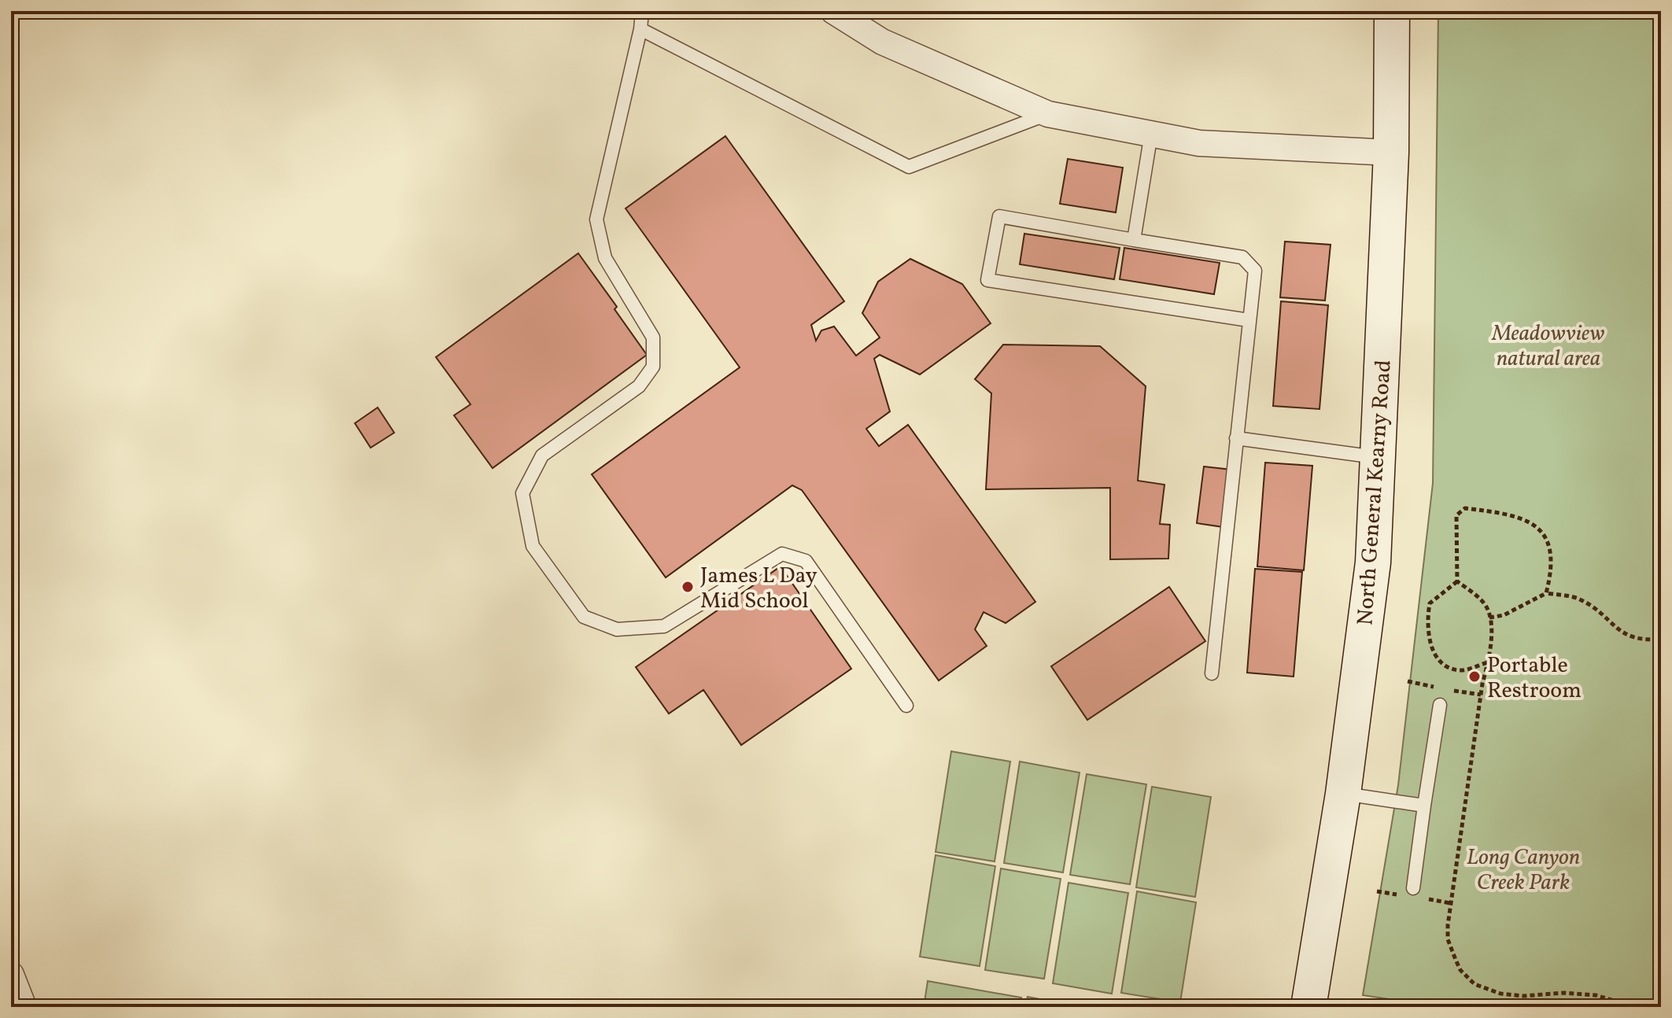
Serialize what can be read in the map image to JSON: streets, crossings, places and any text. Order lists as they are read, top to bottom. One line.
{"streets":{"street":["North General Kearny Road"]},"parks":["Meadowview natural area","Long Canyon Creek Park"],"places":["James L Day Mid School","Portable Restroom"]}
